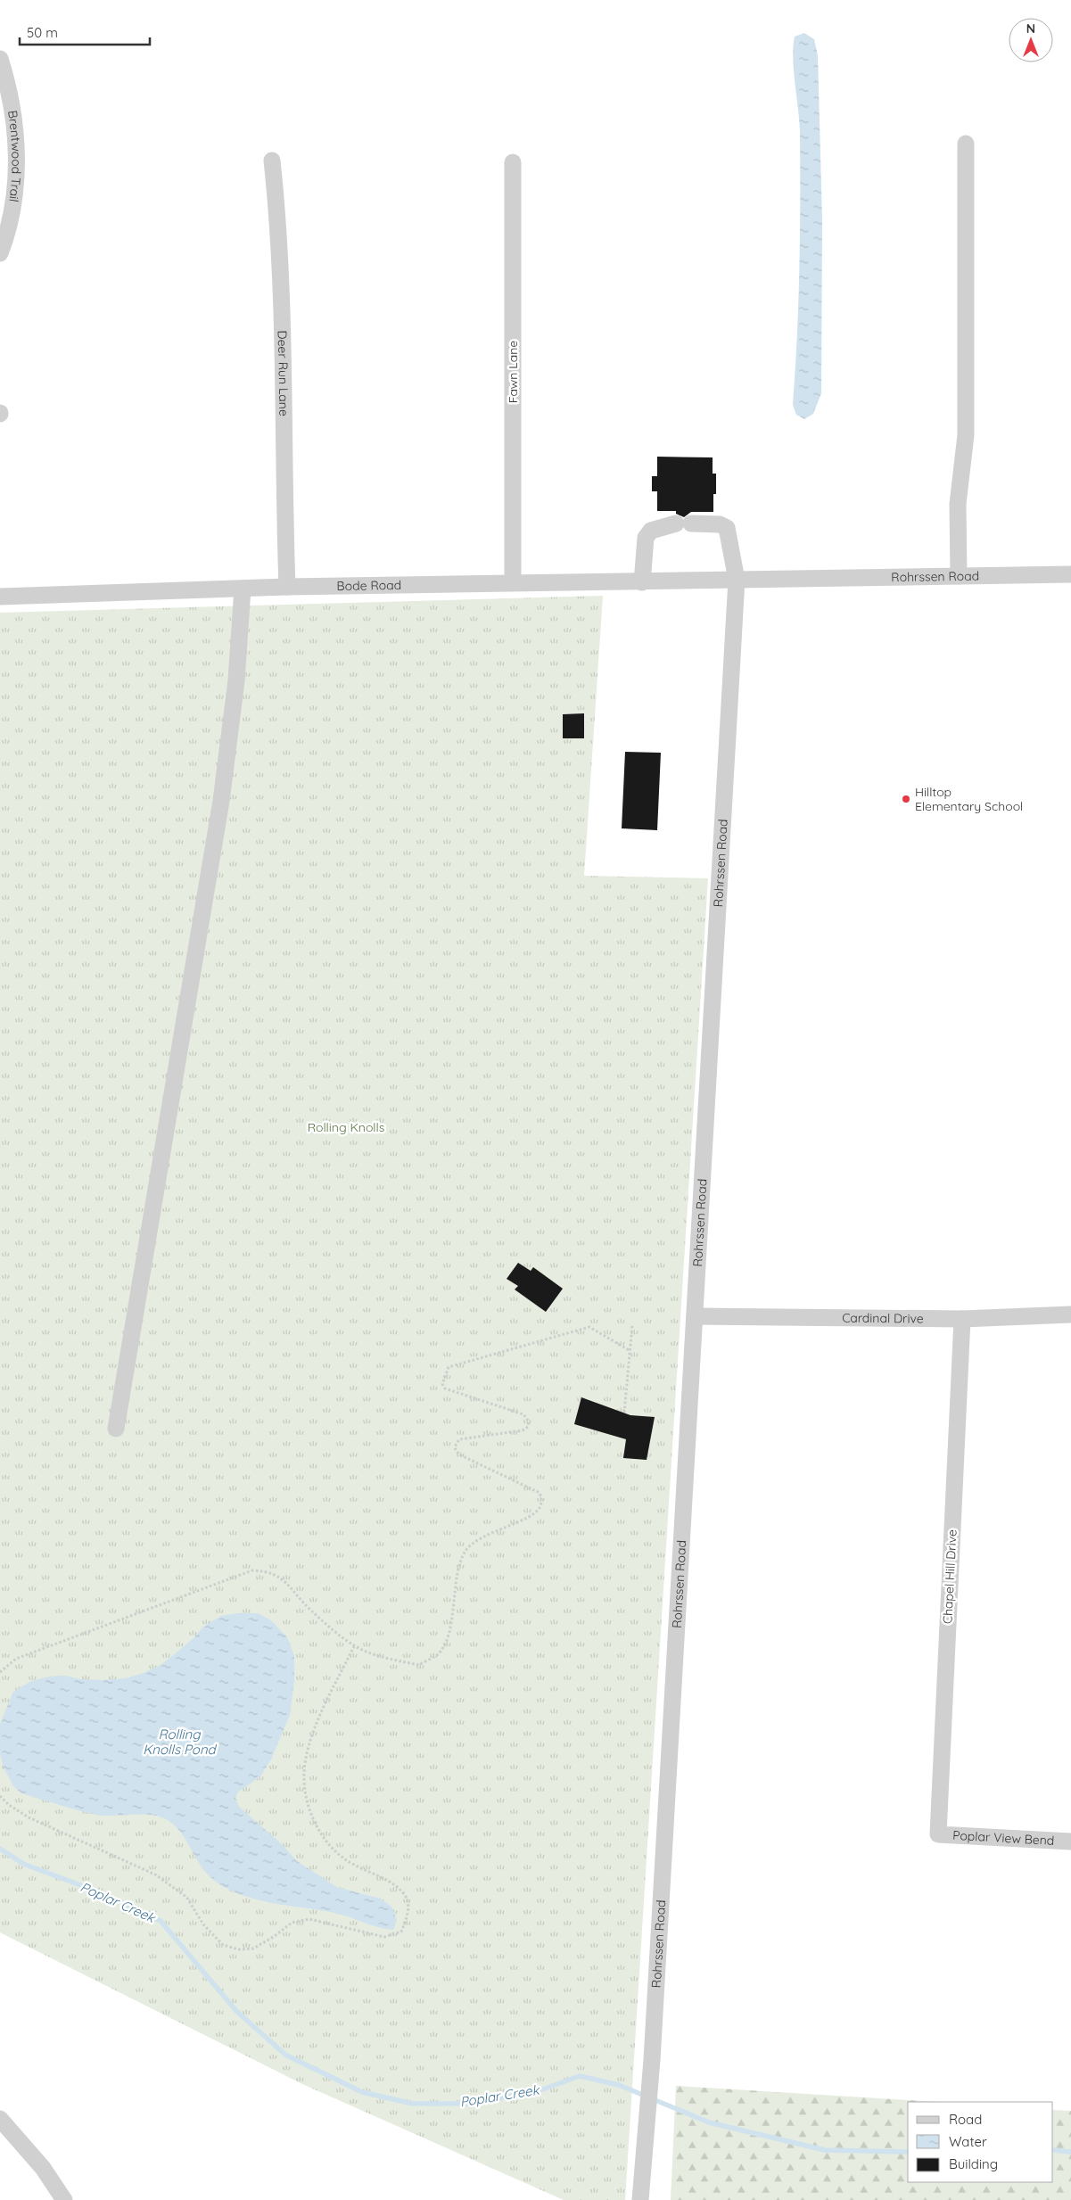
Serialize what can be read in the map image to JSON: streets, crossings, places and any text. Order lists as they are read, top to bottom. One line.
{"streets":{"street":["Brentwood Trail","Fawn Lane","Deer Run Lane","Rohrssen Road","Bode Road","Cardinal Drive","Chapel Hill Drive","Poplar View Bend"]},"crossings":[["Fawn Lane","Bode Road"],["Deer Run Lane","Bode Road"],["Rohrssen Road","Bode Road"],["Rohrssen Road","Cardinal Drive"],["Cardinal Drive","Chapel Hill Drive"],["Chapel Hill Drive","Poplar View Bend"]],"water":["Rolling Knolls Pond","Poplar Creek"],"parks":["Rolling Knolls"],"places":["Hilltop Elementary School"],"legend":["Road","Water","Building"],"scale_bar":"50 m","north":"top"}
